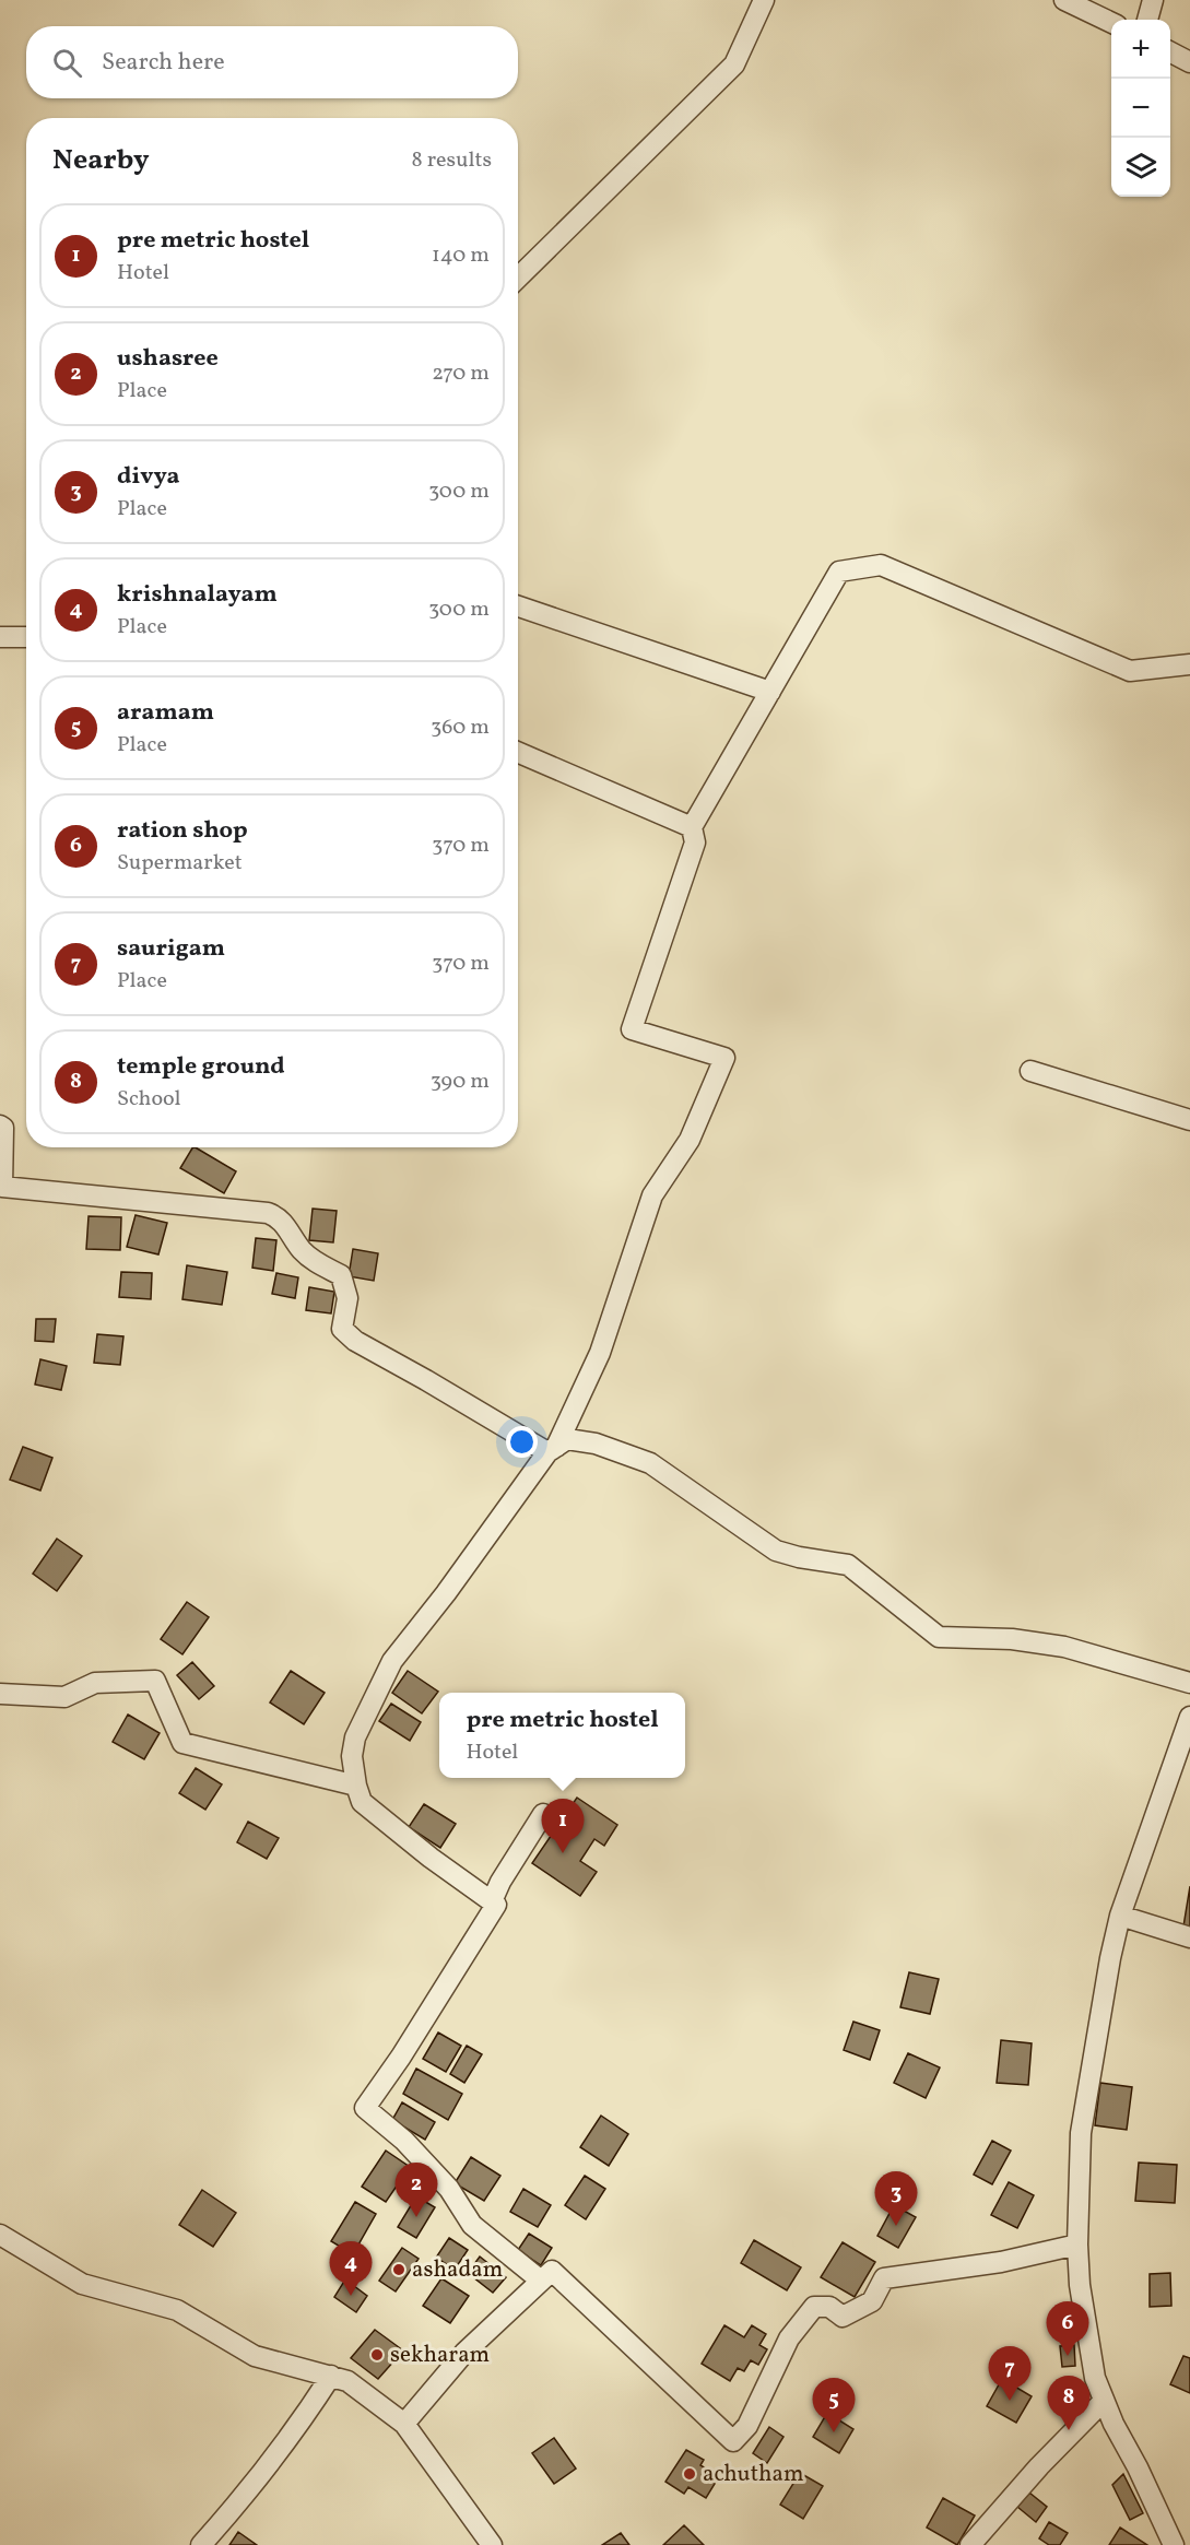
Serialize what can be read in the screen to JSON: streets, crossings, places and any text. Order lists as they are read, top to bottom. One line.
{"places":["ashadam","sekharam","achutham"],"page":{"map_buttons":["+","−"],"search":"Search here","heading":["Nearby","8 results"],"list":[{"mark":"1","name":"pre metric hostel","note":"Hotel","value":"140 m"},{"mark":"2","name":"ushasree","note":"Place","value":"270 m"},{"mark":"3","name":"divya","note":"Place","value":"300 m"},{"mark":"4","name":"krishnalayam","note":"Place","value":"300 m"},{"mark":"5","name":"aramam","note":"Place","value":"360 m"},{"mark":"6","name":"ration shop","note":"Supermarket","value":"370 m"},{"mark":"7","name":"saurigam","note":"Place","value":"370 m"},{"mark":"8","name":"temple ground","note":"School","value":"390 m"}],"popup":["pre metric hostel","Hotel"],"pins":["1","2","3","4","6","7","8","5"]}}
